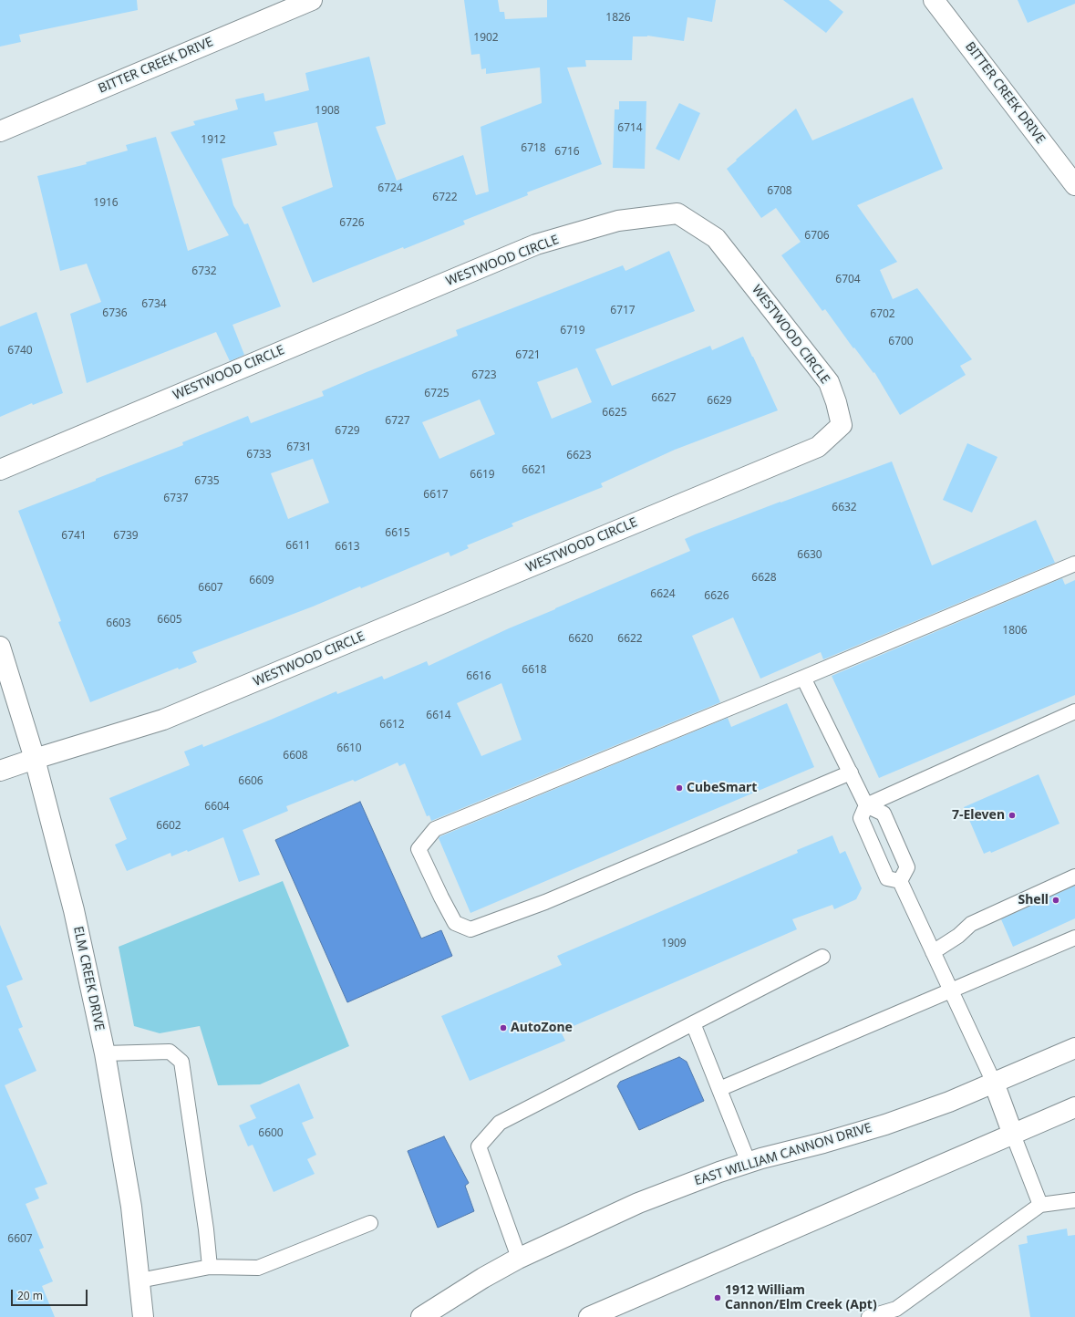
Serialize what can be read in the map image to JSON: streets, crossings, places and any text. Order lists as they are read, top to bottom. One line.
{"streets":{"street":["BITTER CREEK DRIVE","WESTWOOD CIRCLE","ELM CREEK DRIVE","EAST WILLIAM CANNON DRIVE"]},"crossings":[["WESTWOOD CIRCLE","ELM CREEK DRIVE"]],"places":["CubeSmart","7-Eleven","Shell","AutoZone","1912 William Cannon/Elm Creek (Apt)"],"house_numbers":["1826","1902","1908","6714","1912","6718","6716","6724","6708","6722","1916","6726","6706","6732","6704","6734","6717","6736","6702","6719","6700","6740","6721","6723","6725","6627","6629","6625","6727","6729","6731","6733","6623","6621","6619","6735","6617","6737","6632","6615","6741","6739","6611","6613","6630","6628","6609","6607","6624","6626","6605","6603","1806","6620","6622","6618","6616","6614","6612","6610","6608","6606","6604","6602","1909","6600","6607"],"scale_bar":"20 m"}
